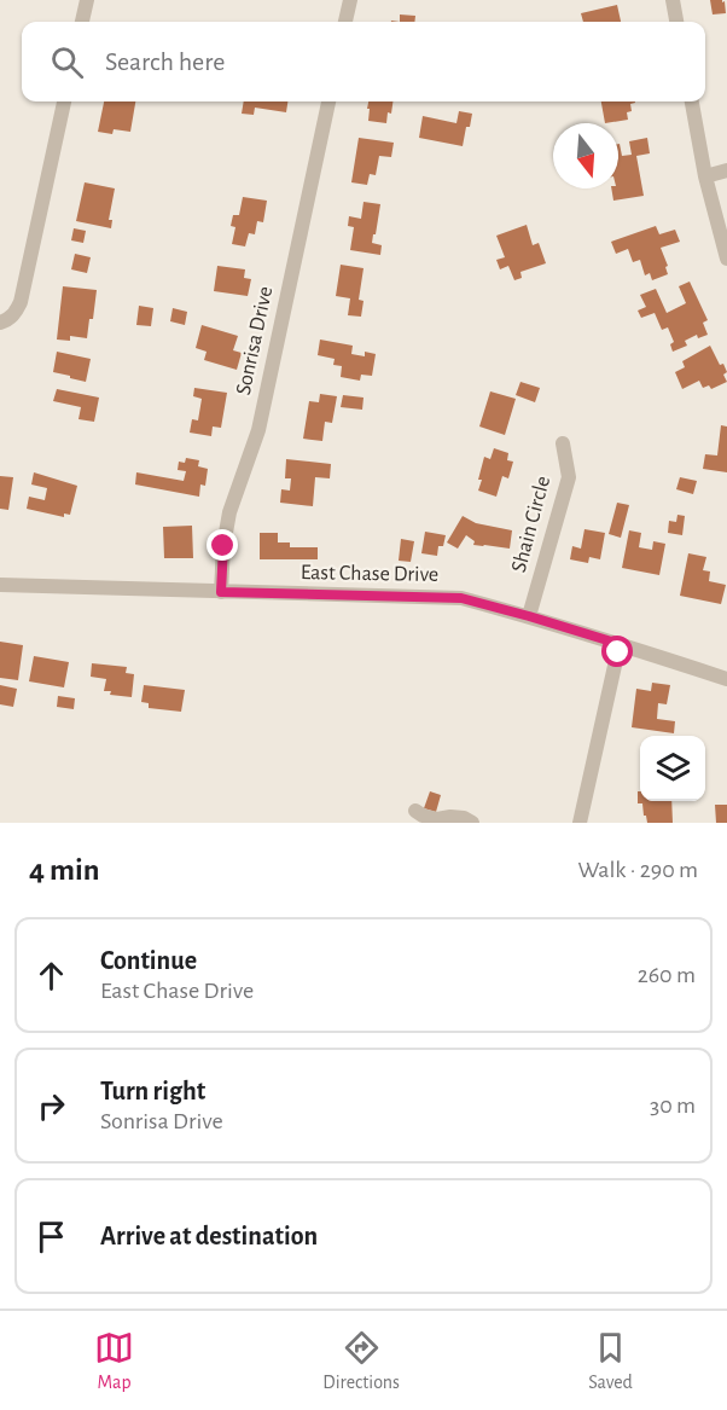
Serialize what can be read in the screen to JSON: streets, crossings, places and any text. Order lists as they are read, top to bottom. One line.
{"streets":{"street":["Sonrisa Drive","Shain Circle","East Chase Drive"]},"crossings":[["Sonrisa Drive","East Chase Drive"],["Shain Circle","East Chase Drive"]],"north":"bottom","page":{"search":"Search here","heading":["4 min","Walk · 290 m"],"list":[["Continue","East Chase Drive","260 m"],["Turn right","Sonrisa Drive","30 m"],"Arrive at destination"],"nav":["Map","Directions","Saved"]}}
